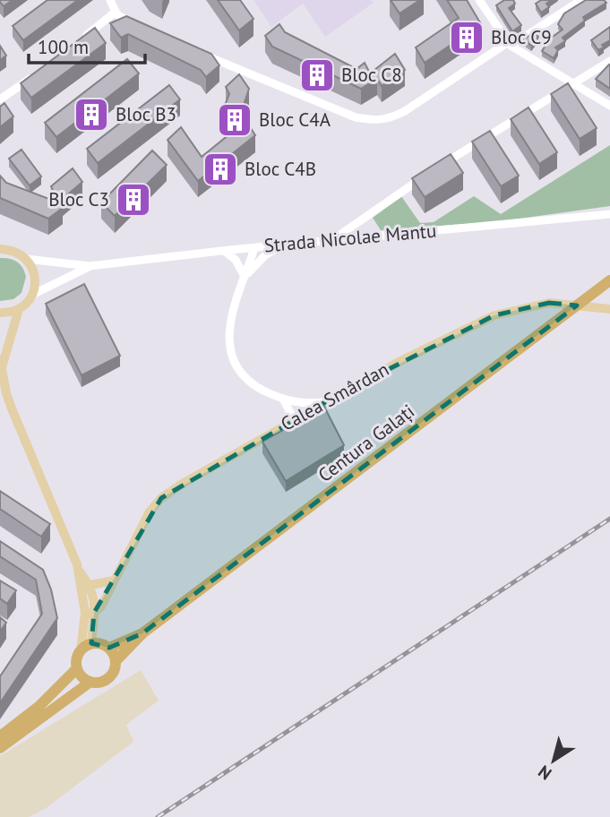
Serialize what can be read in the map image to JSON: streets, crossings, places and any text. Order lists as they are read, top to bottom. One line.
{"streets":{"highway":["Centura Galați"],"main road":["Calea Smârdan"],"street":["Strada Nicolae Mantu"]},"places":{"building":["Bloc C9","Bloc C8","Bloc B3","Bloc C4A","Bloc C4B","Bloc C3"]},"scale_bar":"100 m","north":"bottom left"}
